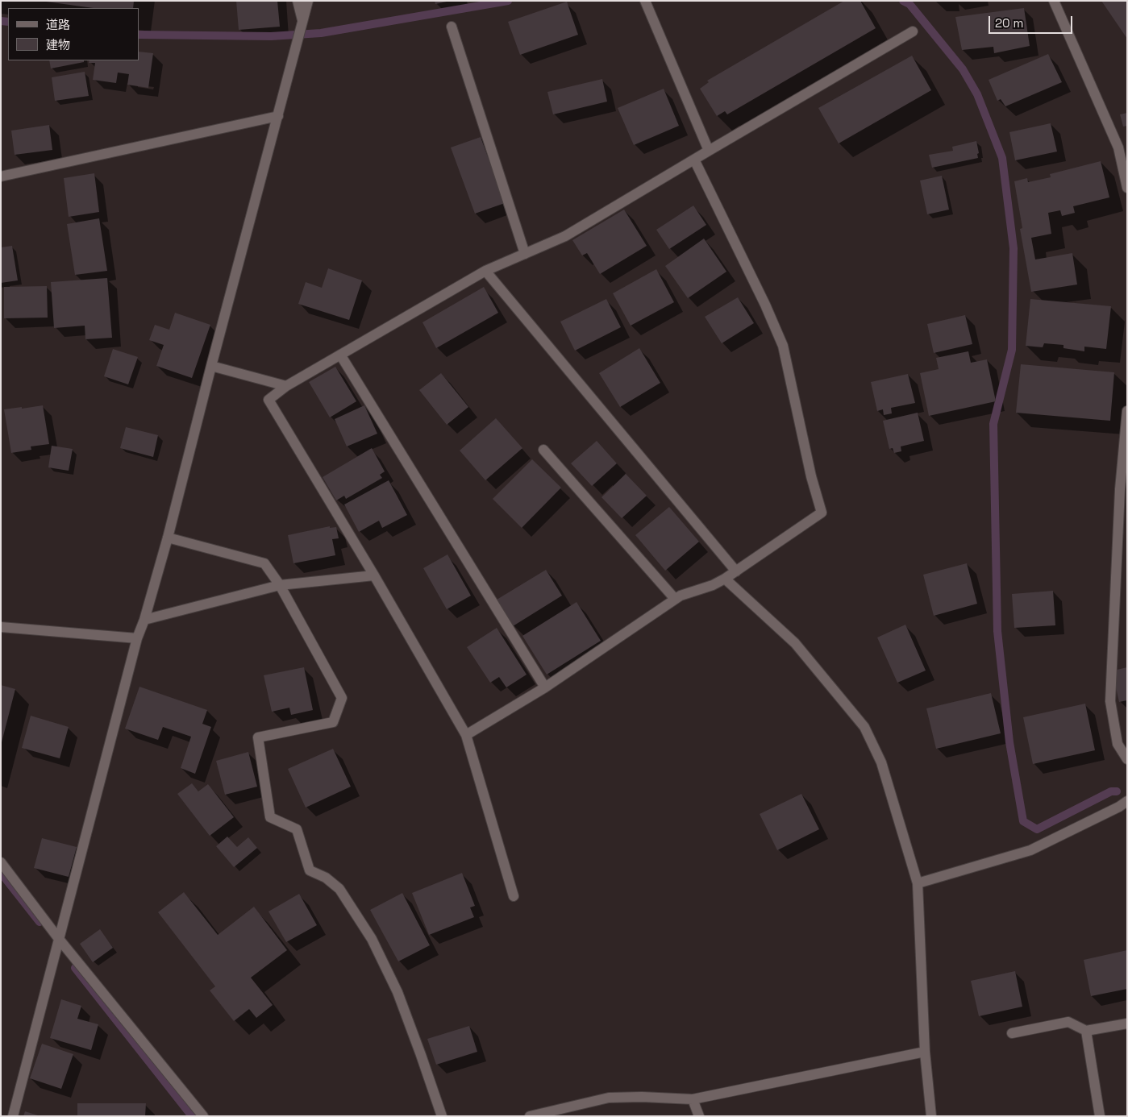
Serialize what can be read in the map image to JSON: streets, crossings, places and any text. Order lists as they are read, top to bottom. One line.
{"legend":["道路","建物"],"scale_bar":"20 m"}
